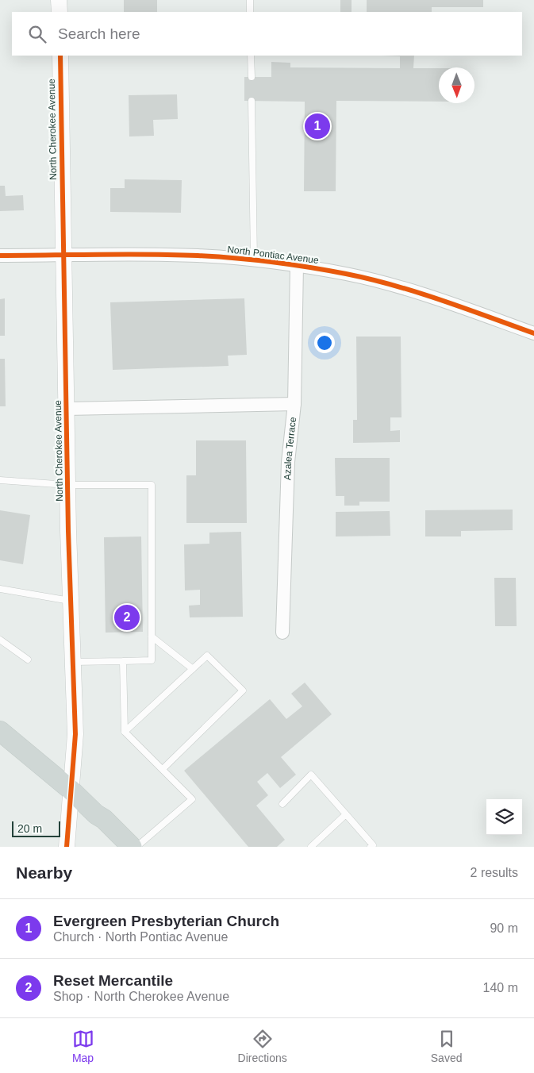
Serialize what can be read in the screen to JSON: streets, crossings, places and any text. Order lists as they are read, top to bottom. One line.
{"streets":{"street":["North Cherokee Avenue","North Pontiac Avenue","Azalea Terrace"]},"crossings":[["North Cherokee Avenue","North Pontiac Avenue"],["North Pontiac Avenue","Azalea Terrace"]],"scale_bar":"20 m","north":"bottom","page":{"search":"Search here","pins":["1","2"],"scale":"20 m","heading":["Nearby","2 results"],"list":[{"mark":"1","name":"Evergreen Presbyterian Church","note":"Church · North Pontiac Avenue","value":"90 m"},{"mark":"2","name":"Reset Mercantile","note":"Shop · North Cherokee Avenue","value":"140 m"}],"nav":["Map","Directions","Saved"]}}
